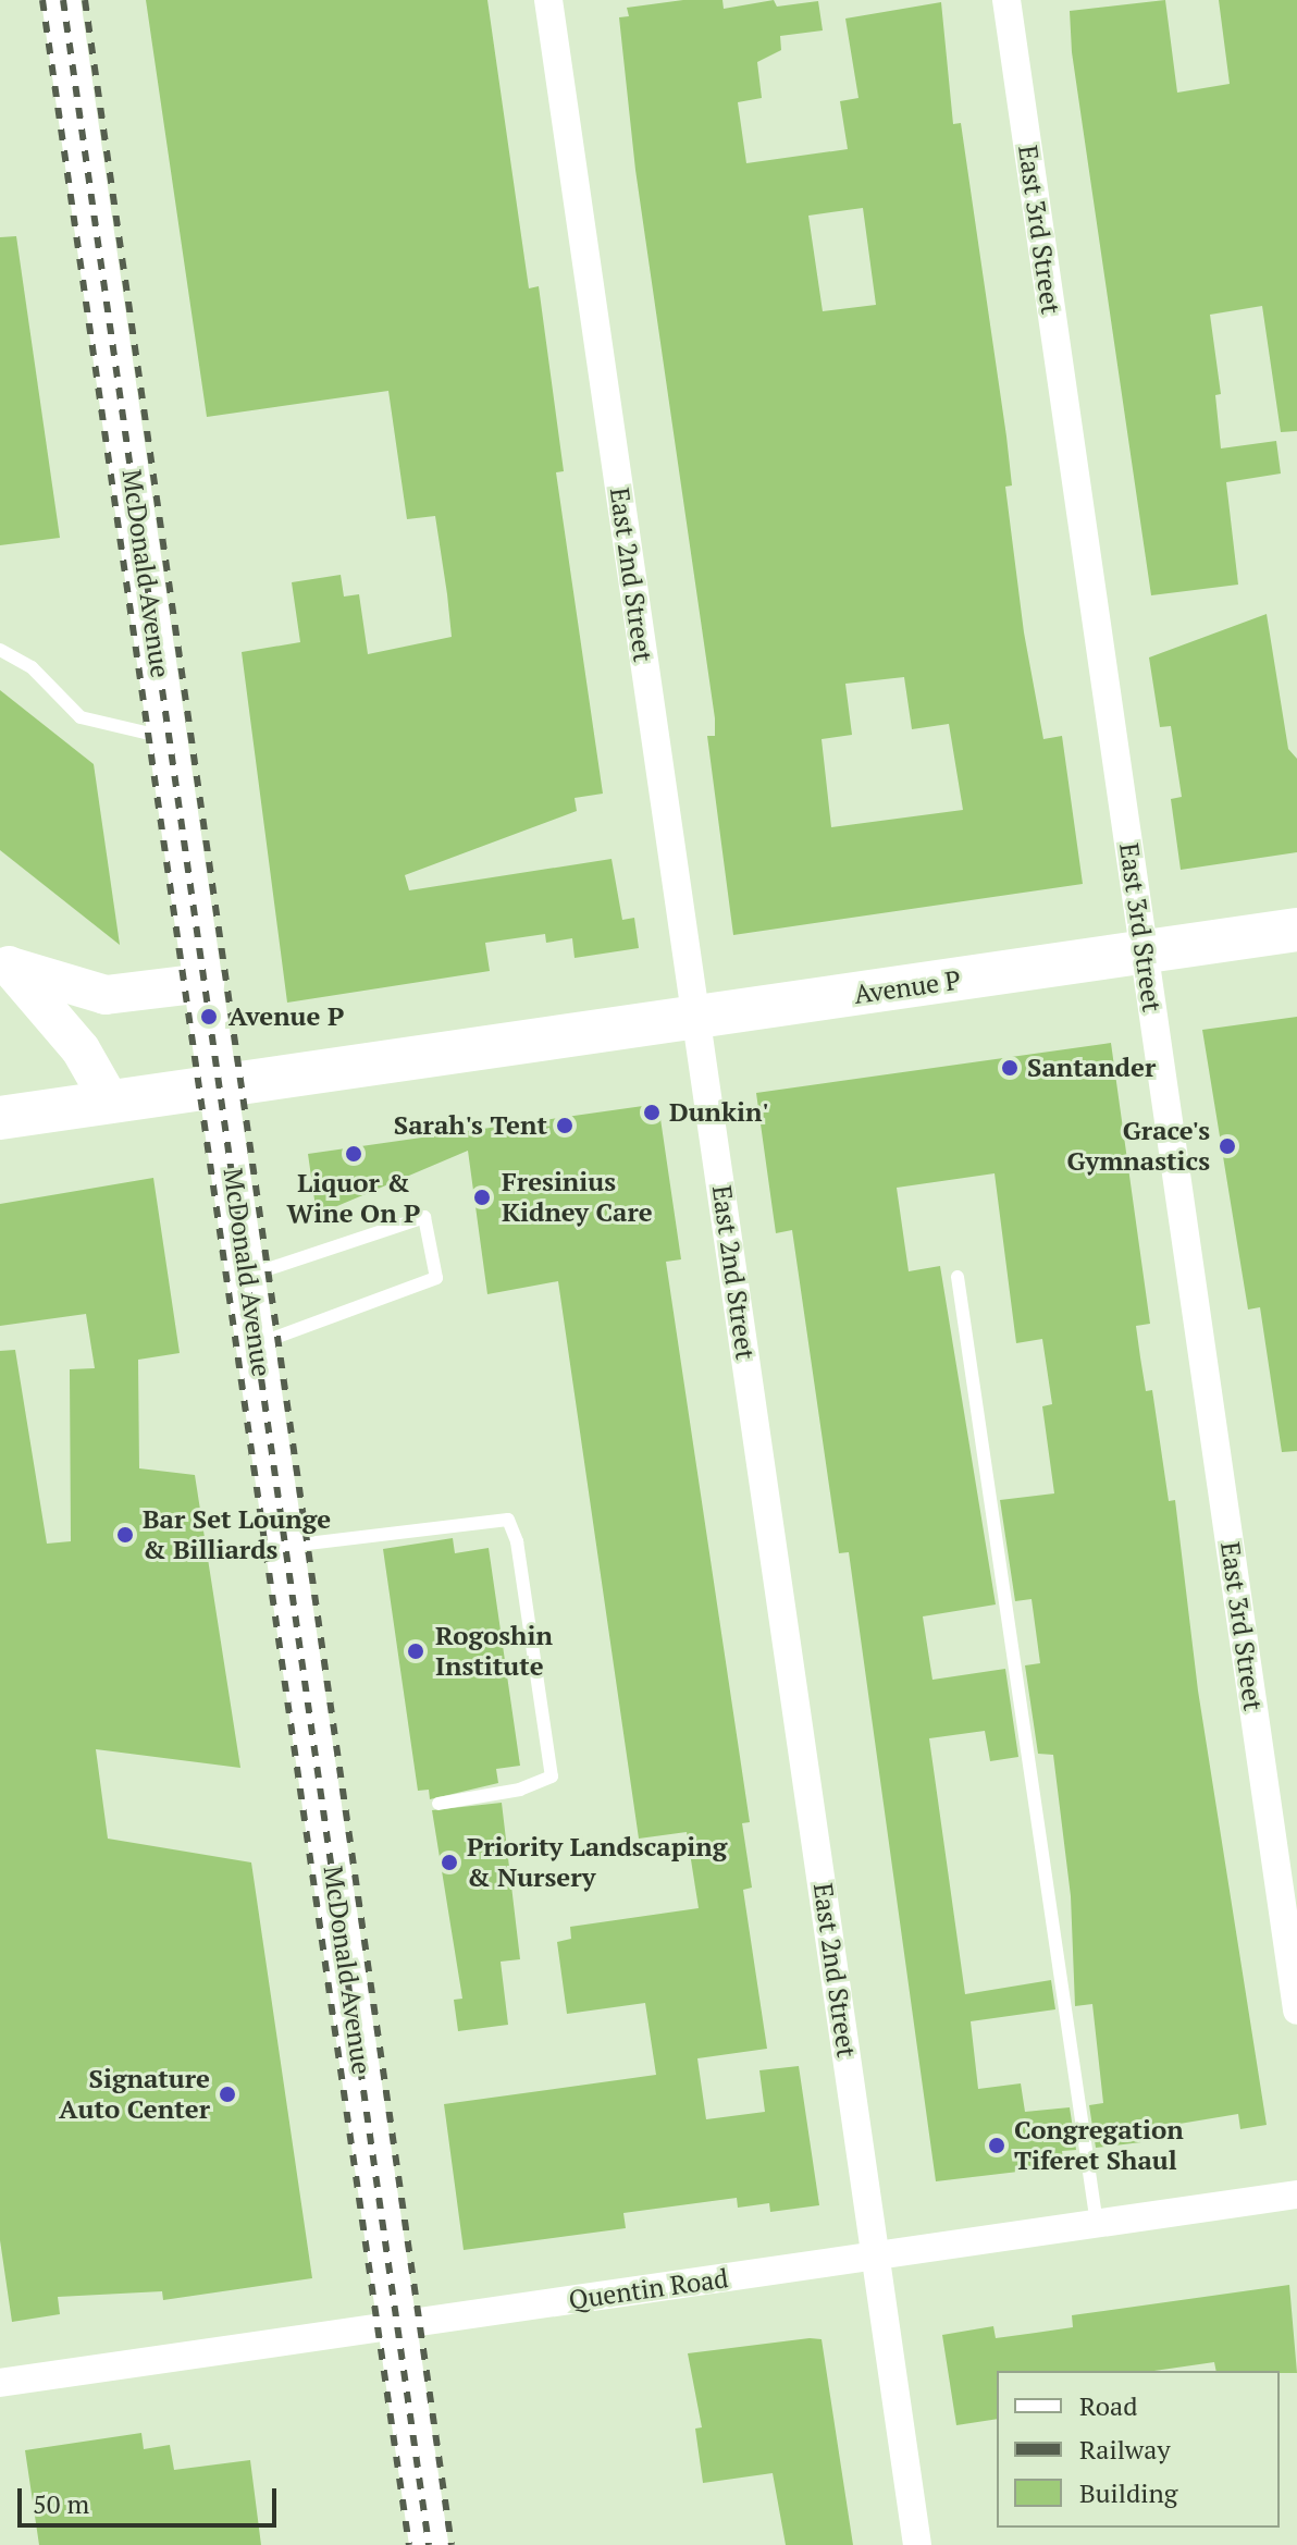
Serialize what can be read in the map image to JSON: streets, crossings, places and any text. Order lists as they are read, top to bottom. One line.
{"streets":{"main road":["McDonald Avenue","Avenue P"],"street":["East 3rd Street","East 2nd Street","Quentin Road"]},"crossings":[["East 3rd Street","Avenue P"],["McDonald Avenue","Avenue P"],["McDonald Avenue","Quentin Road"],["East 2nd Street","Avenue P"],["East 2nd Street","Quentin Road"]],"places":["Avenue P","Santander","Dunkin'","Sarah's Tent","Grace's Gymnastics","Liquor & Wine On P","Fresinius Kidney Care","Bar Set Lounge & Billiards","Rogoshin Institute","Priority Landscaping & Nursery","Signature Auto Center","Congregation Tiferet Shaul"],"legend":["Road","Railway","Building"],"scale_bar":"50 m"}
